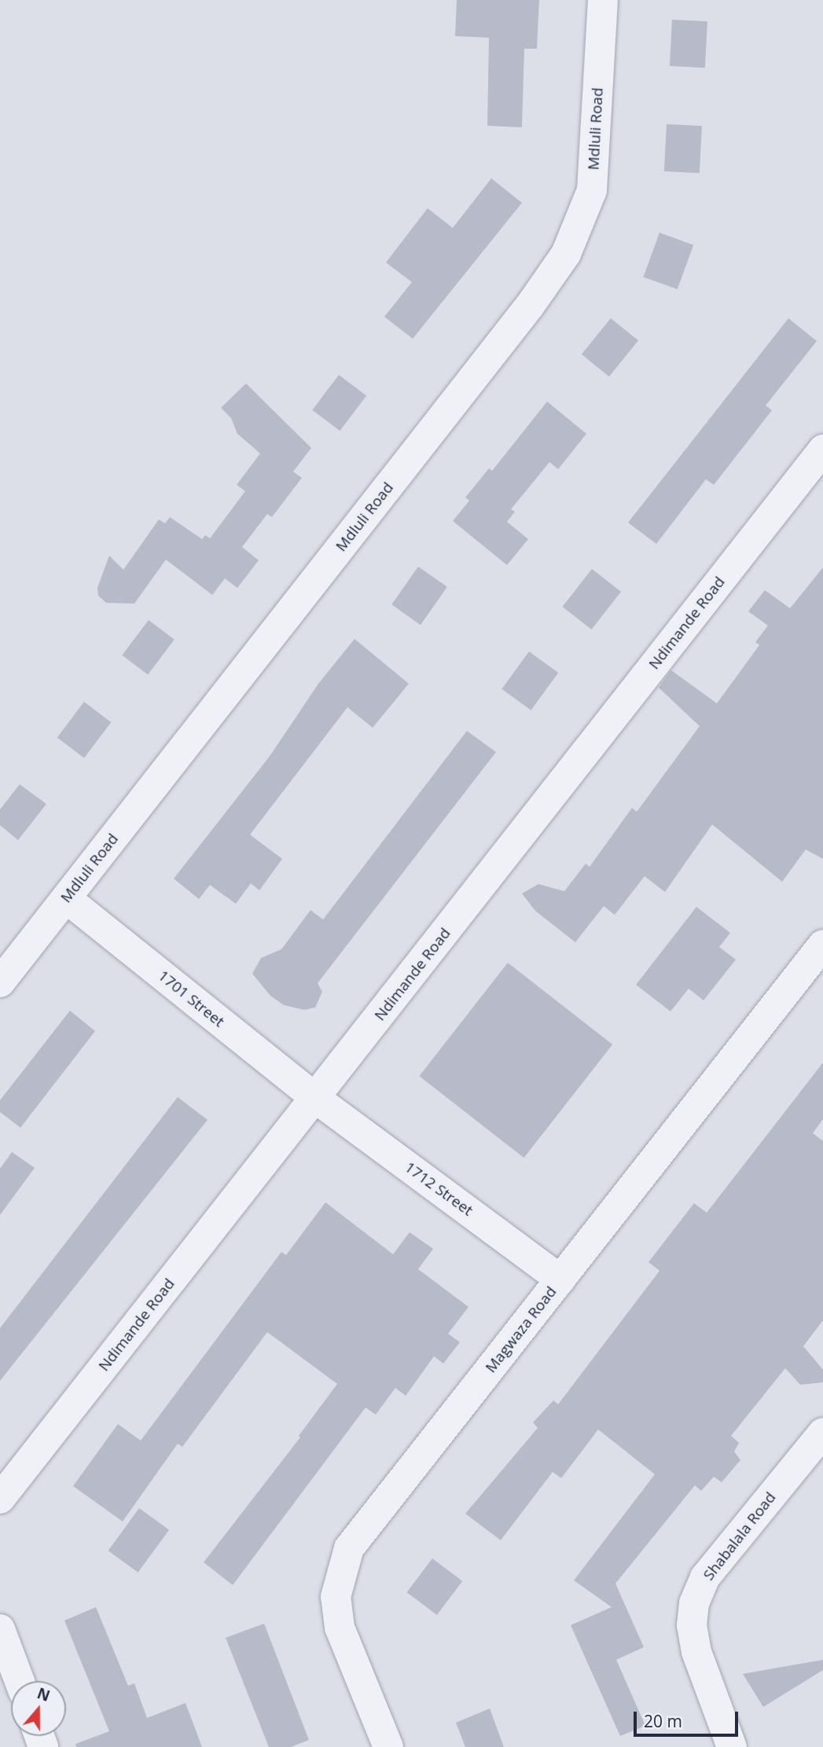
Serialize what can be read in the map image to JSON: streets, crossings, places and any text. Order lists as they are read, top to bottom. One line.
{"streets":{"street":["Mdluli Road","Ndimande Road","1701 Street","1712 Street","Magwaza Road","Shabalala Road"]},"crossings":[["Mdluli Road","1701 Street"],["Ndimande Road","1701 Street"],["Ndimande Road","1712 Street"],["1701 Street","1712 Street"],["1712 Street","Magwaza Road"]],"scale_bar":"20 m","north":"top"}
